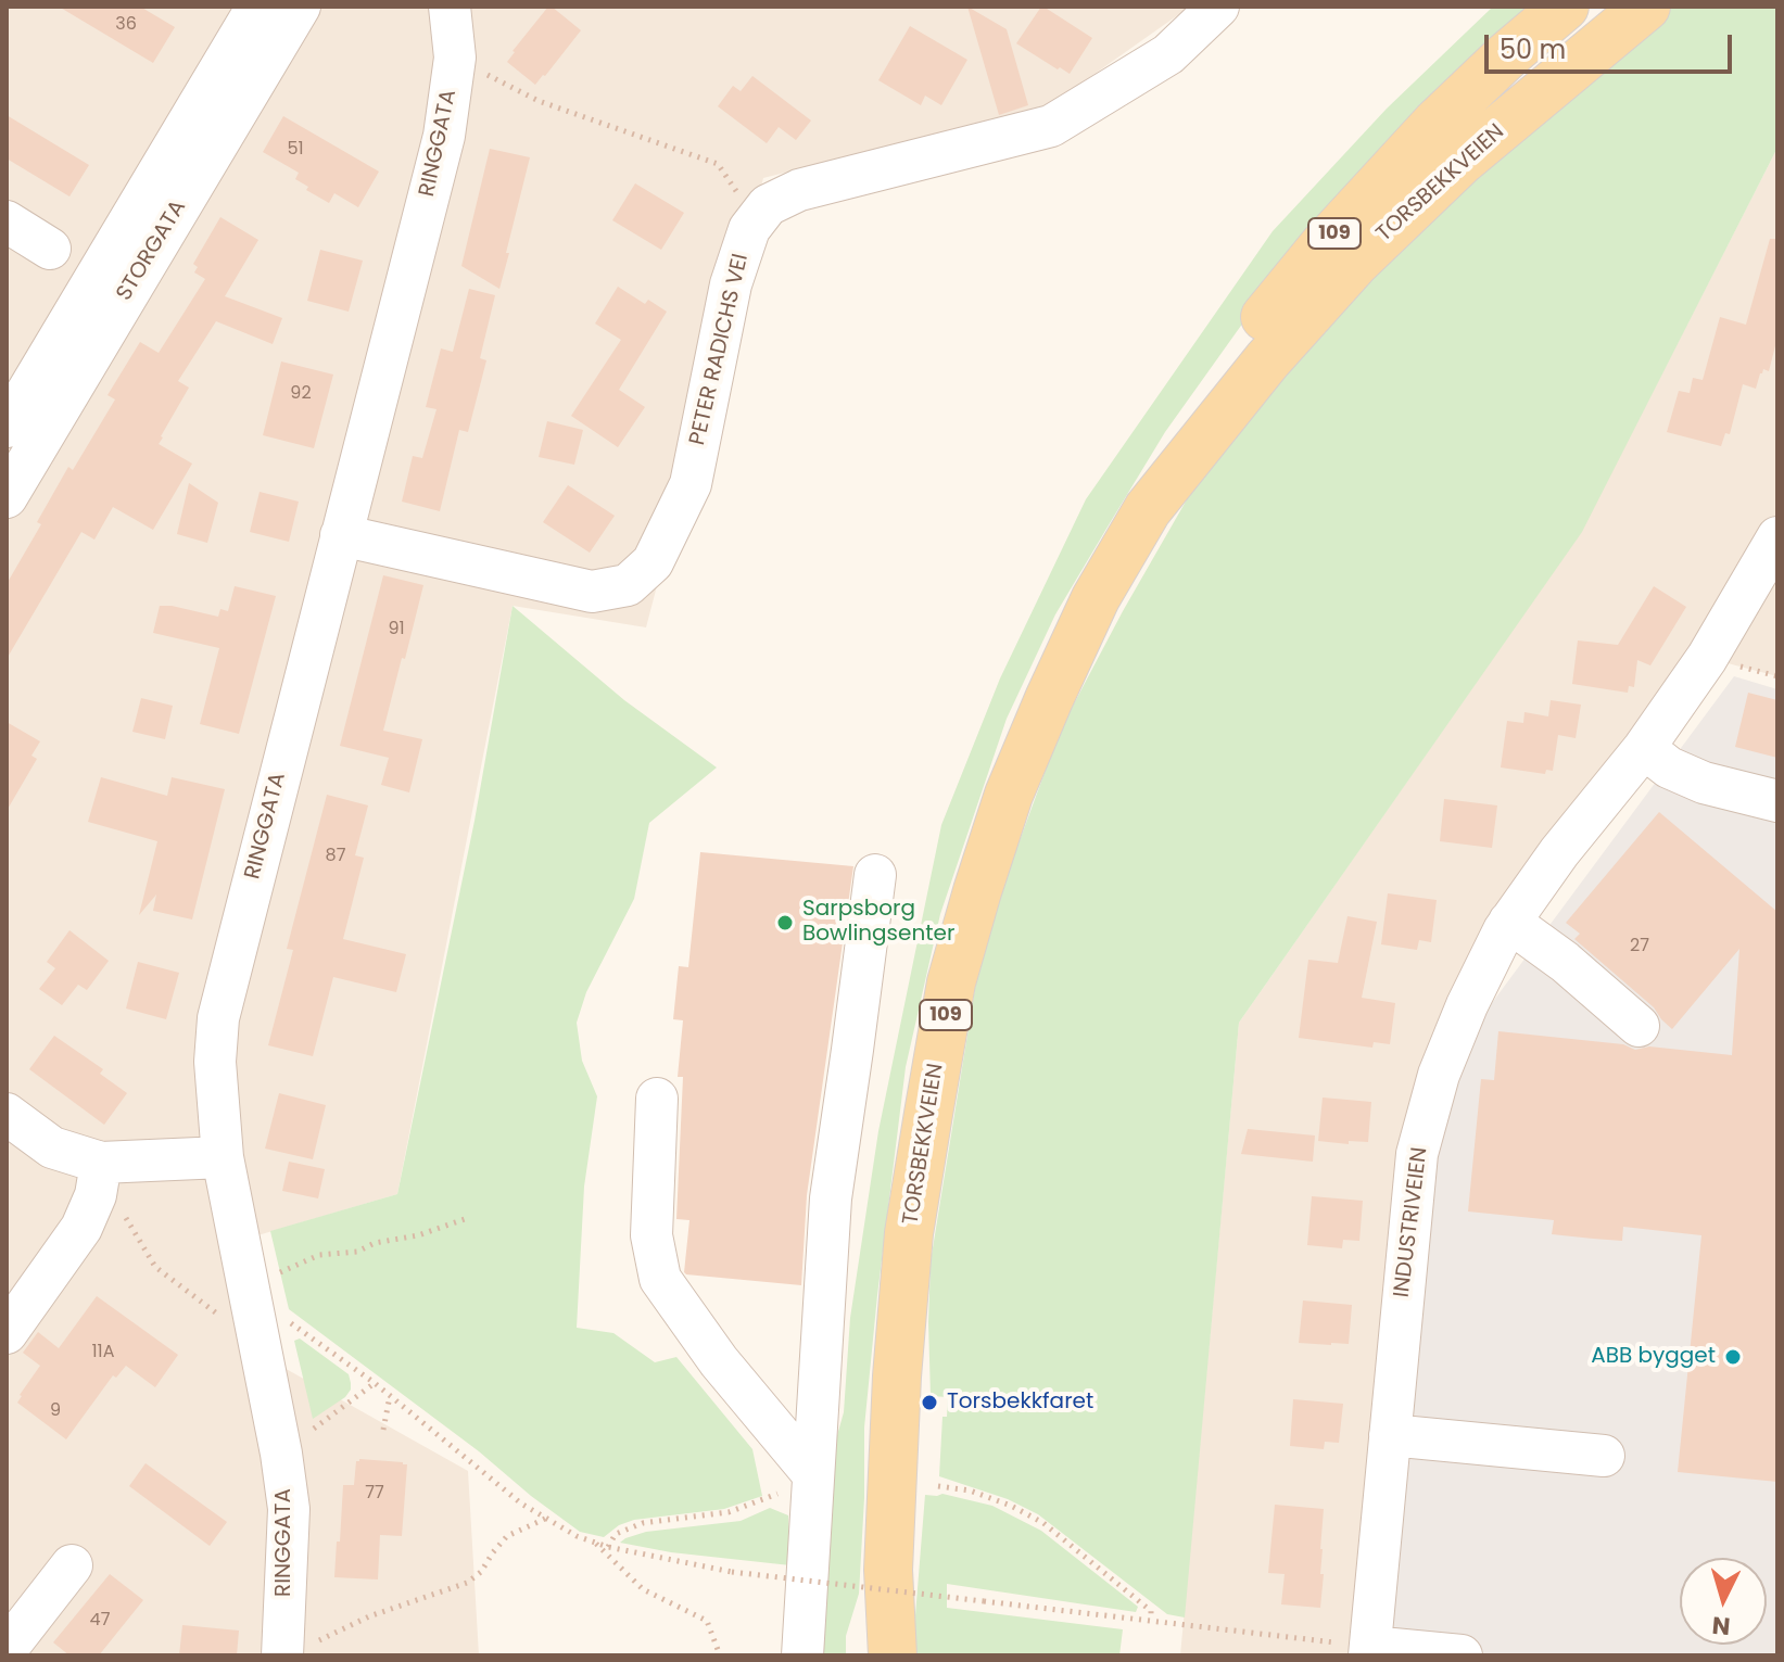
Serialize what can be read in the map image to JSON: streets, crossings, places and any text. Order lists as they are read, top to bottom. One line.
{"streets":{"main road":["TORSBEKKVEIEN","109"],"street":["RINGGATA","STORGATA","PETER RADICHS VEI","INDUSTRIVEIEN"]},"crossings":[["RINGGATA","PETER RADICHS VEI"]],"places":["Sarpsborg Bowlingsenter","ABB bygget","Torsbekkfaret"],"house_numbers":["36","51","92","91","87","27","11A","9","77","47"],"scale_bar":"50 m","north":"bottom"}
